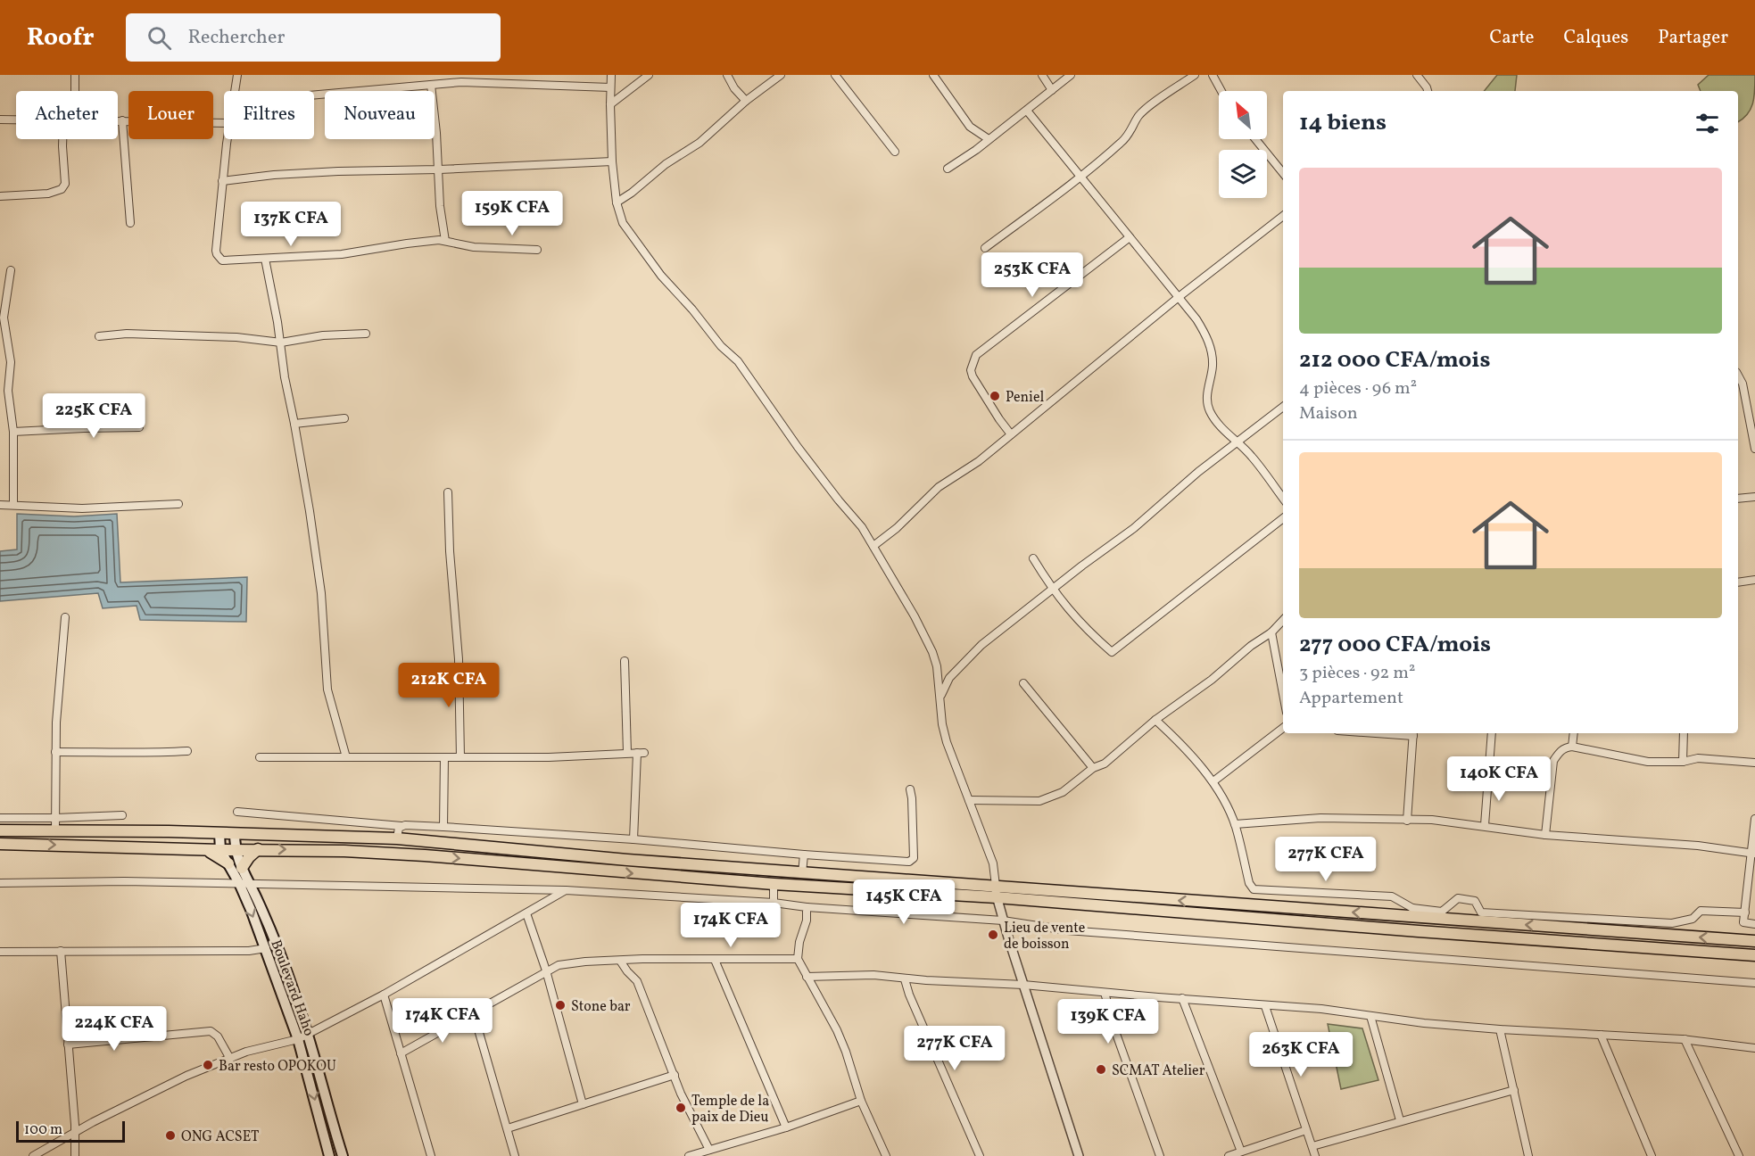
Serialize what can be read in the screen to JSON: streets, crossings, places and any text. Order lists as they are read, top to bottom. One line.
{"streets":{"main road":["Boulevard Haho"]},"places":["Peniel","Lieu de vente de boisson","Stone bar","Bar resto OPOKOU","SCMAT Atelier","Temple de la paix de Dieu","ONG ACSET"],"scale_bar":"100 m","north":"top left","page":{"header":"Roofr","search":"Rechercher","nav":["Carte","Calques","Partager"],"chip":["Acheter","Louer","Filtres","Nouveau"],"heading":"14 biens","list":[{"name":"212 000 CFA/mois","note":"4 pièces · 96 m² · Maison"},{"name":"277 000 CFA/mois","note":"3 pièces · 92 m² · Appartement"}],"price":["159K CFA","137K CFA","253K CFA","225K CFA","212K CFA","140K CFA","277K CFA","145K CFA","174K CFA","174K CFA","139K CFA","224K CFA","277K CFA","263K CFA"],"scale":"100 m"}}
